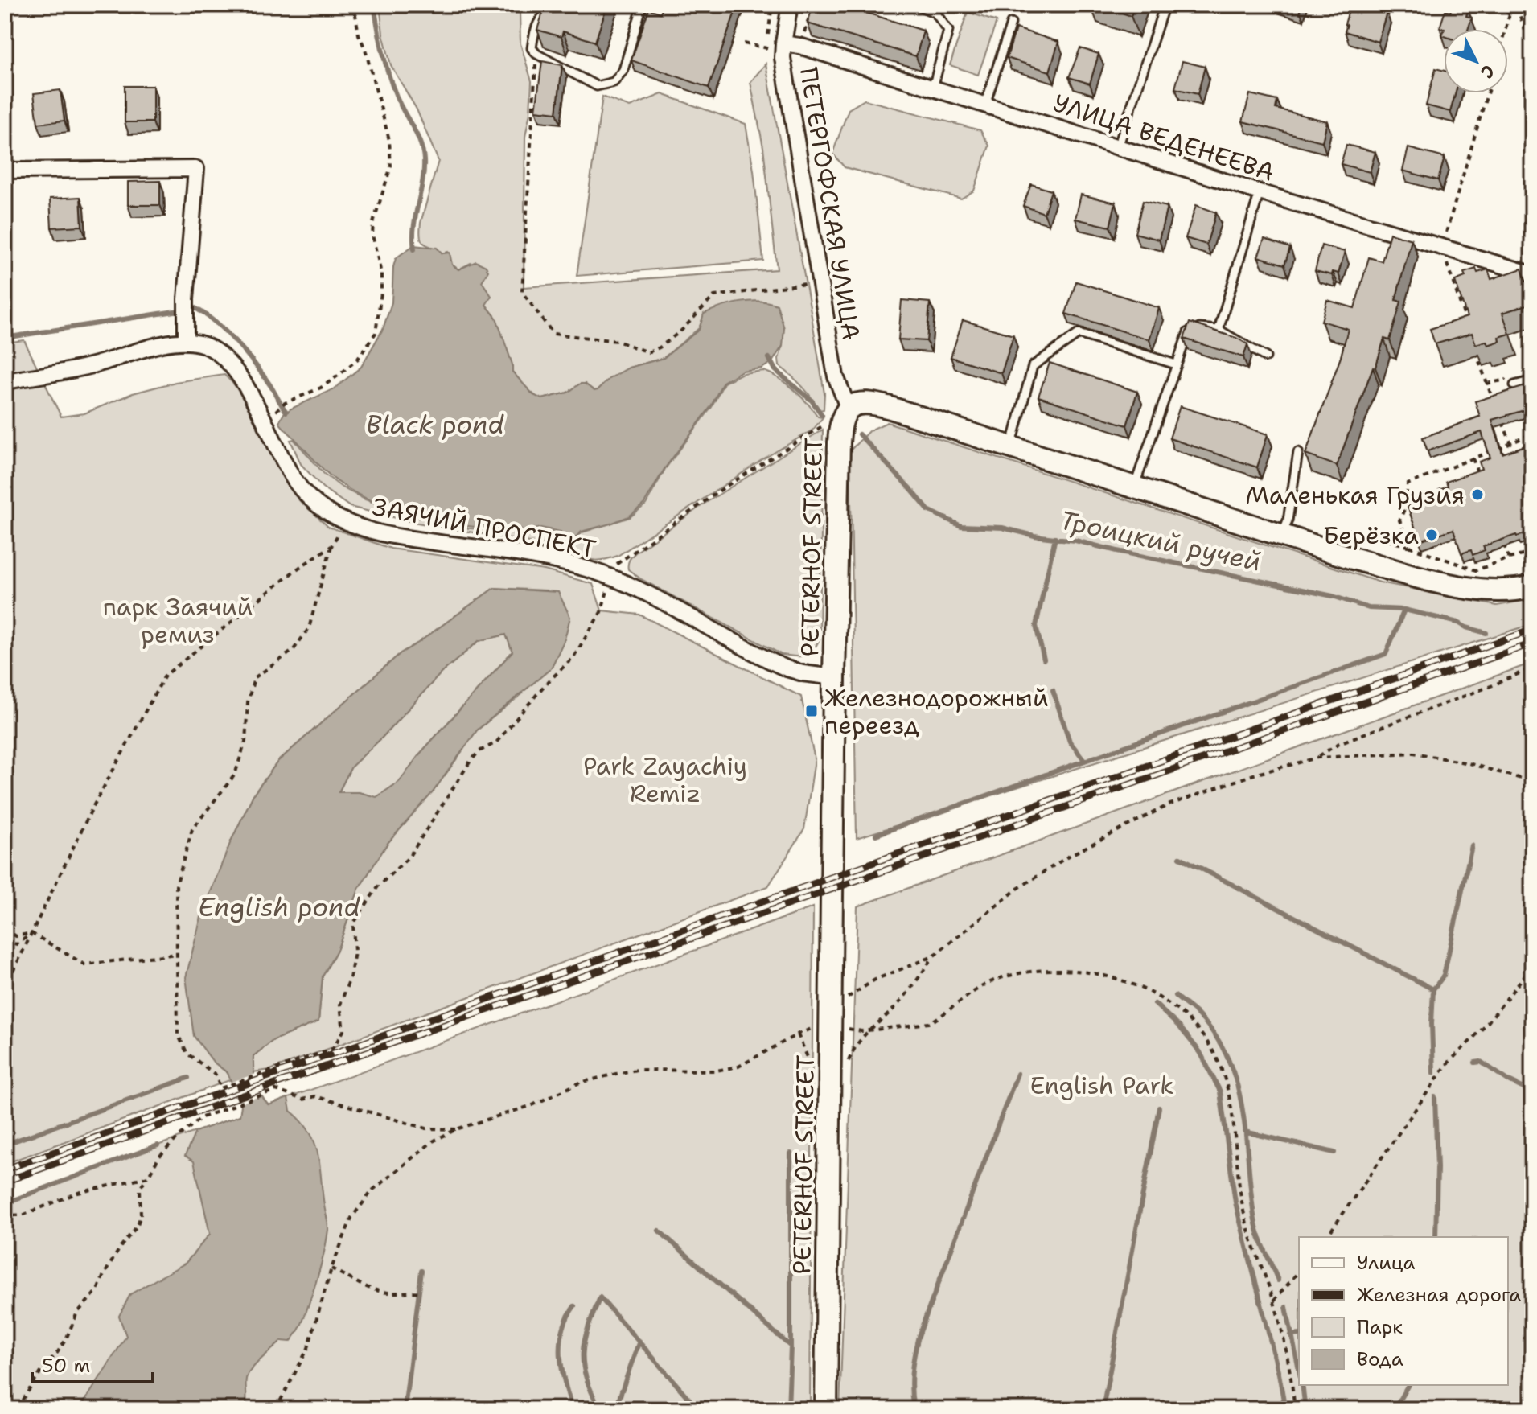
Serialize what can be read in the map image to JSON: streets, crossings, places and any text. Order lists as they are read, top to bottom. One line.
{"streets":{"main road":["PETERHOF STREET"],"street":["УЛИЦА ВЕДЕНЕЕВА","ПЕТЕРГОФСКАЯ УЛИЦА","ЗАЯЧИЙ ПРОСПЕКТ"]},"crossings":[["УЛИЦА ВЕДЕНЕЕВА","ПЕТЕРГОФСКАЯ УЛИЦА"],["ПЕТЕРГОФСКАЯ УЛИЦА","PETERHOF STREET"],["ЗАЯЧИЙ ПРОСПЕКТ","PETERHOF STREET"]],"water":["Black pond","Троицкий ручей","English pond"],"parks":["парк Заячий ремиз","Park Zayachiy Remiz","English Park"],"places":{"other":["Маленькая Грузия","Берёзка"],"transit":["Железнодорожный переезд"]},"legend":["Улица","Железная дорога","Парк","Вода"],"scale_bar":"50 m","north":"bottom right"}
